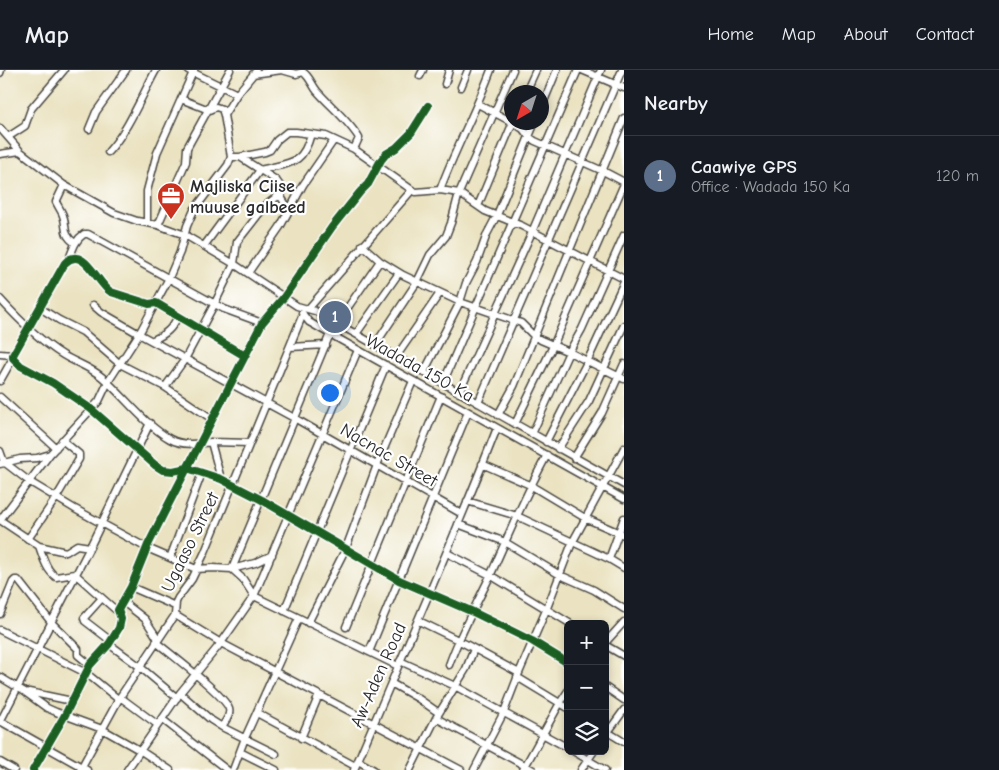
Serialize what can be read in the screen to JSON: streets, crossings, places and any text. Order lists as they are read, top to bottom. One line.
{"streets":{"street":["Wadada 150 Ka","Nacnac Street","Ugaaso Street","Aw-Aden Road"]},"crossings":[["Wadada 150 Ka","Ugaaso Street"],["Wadada 150 Ka","Aw-Aden Road"],["Nacnac Street","Ugaaso Street"],["Nacnac Street","Aw-Aden Road"]],"places":{"office":["Majliska Ciise muuse galbeed"]},"north":"bottom left","page":{"header":"Map","nav":["Home","Map","About","Contact"],"heading":"Nearby","list":[{"mark":"1","name":"Caawiye GPS","note":"Office · Wadada 150 Ka","value":"120 m"}],"pins":"1","map_buttons":["+","−"]}}
